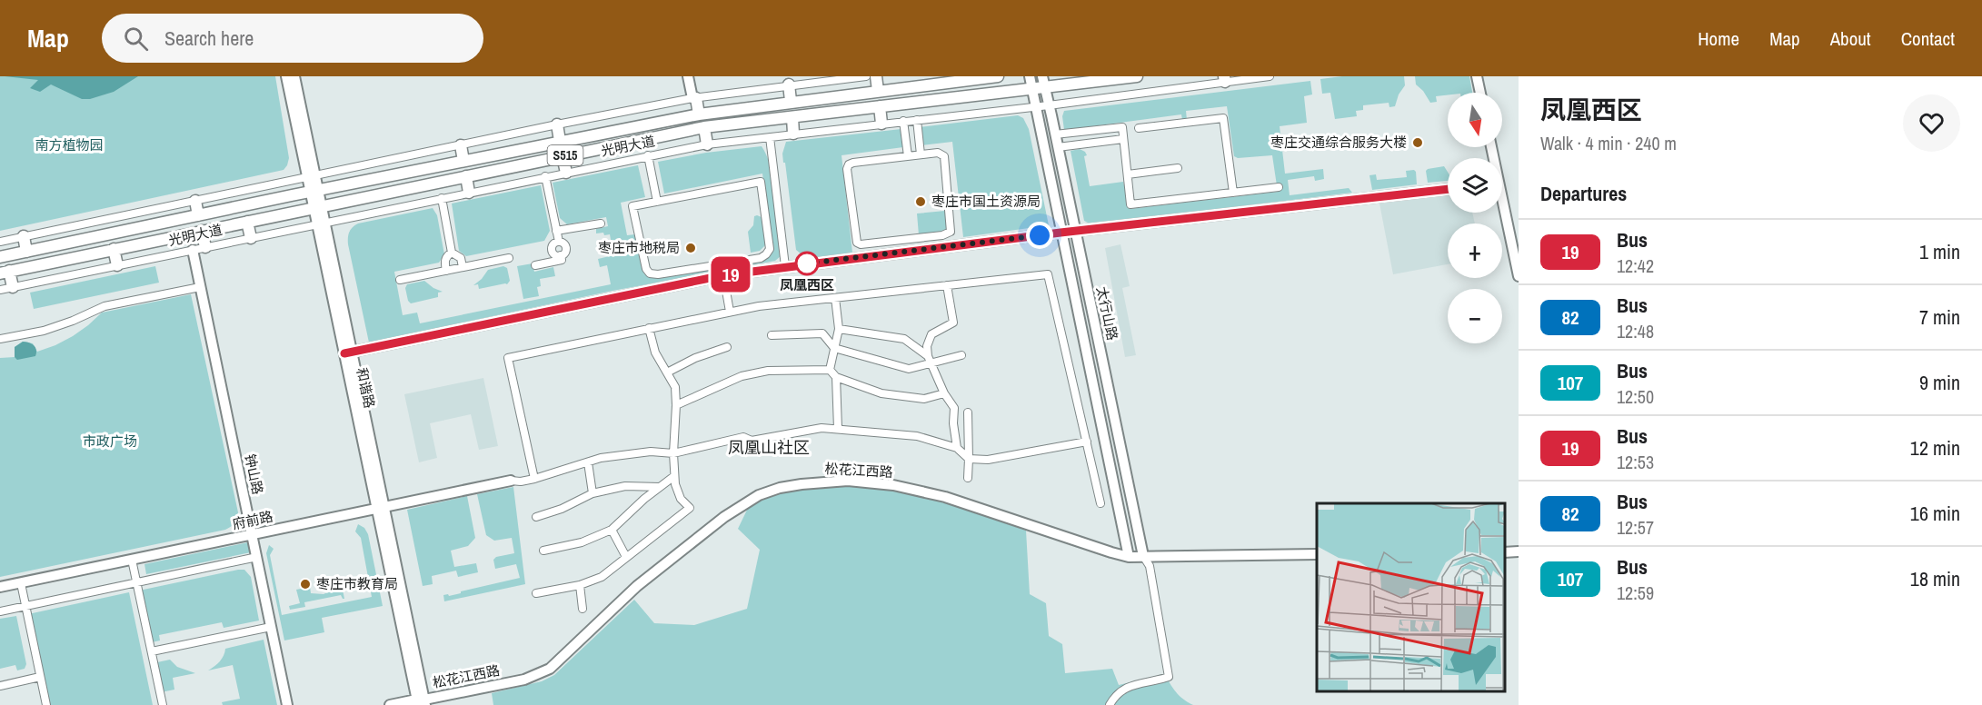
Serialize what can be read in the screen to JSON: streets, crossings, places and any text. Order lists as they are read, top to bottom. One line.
{"streets":{"main road":["光明大道","S515"],"street":["太行山路","和谐路","松花江西路","钟山路","府前路"]},"crossings":[["光明大道","太行山路"],["光明大道","和谐路"],["光明大道","钟山路"],["S515","和谐路"],["太行山路","松花江西路"],["和谐路","松花江西路"],["和谐路","府前路"],["钟山路","府前路"]],"districts":["凤凰山社区"],"parks":["南方植物园","市政广场"],"places":["枣庄交通综合服务大楼","枣庄市国土资源局","枣庄市地税局","凤凰西区","枣庄市教育局"],"lines":["bus line 19"],"north":"bottom","page":{"header":"Map","search":"Search here","nav":["Home","Map","About","Contact"],"on_map":"19","heading":[["凤凰西区","Walk · 4 min · 240 m"],"Departures"],"map_buttons":["+","−"],"list":[{"mark":"19","name":"Bus","note":"12:42","value":"1 min"},{"mark":"82","name":"Bus","note":"12:48","value":"7 min"},{"mark":"107","name":"Bus","note":"12:50","value":"9 min"},{"mark":"19","name":"Bus","note":"12:53","value":"12 min"},{"mark":"82","name":"Bus","note":"12:57","value":"16 min"},{"mark":"107","name":"Bus","note":"12:59","value":"18 min"}]}}
